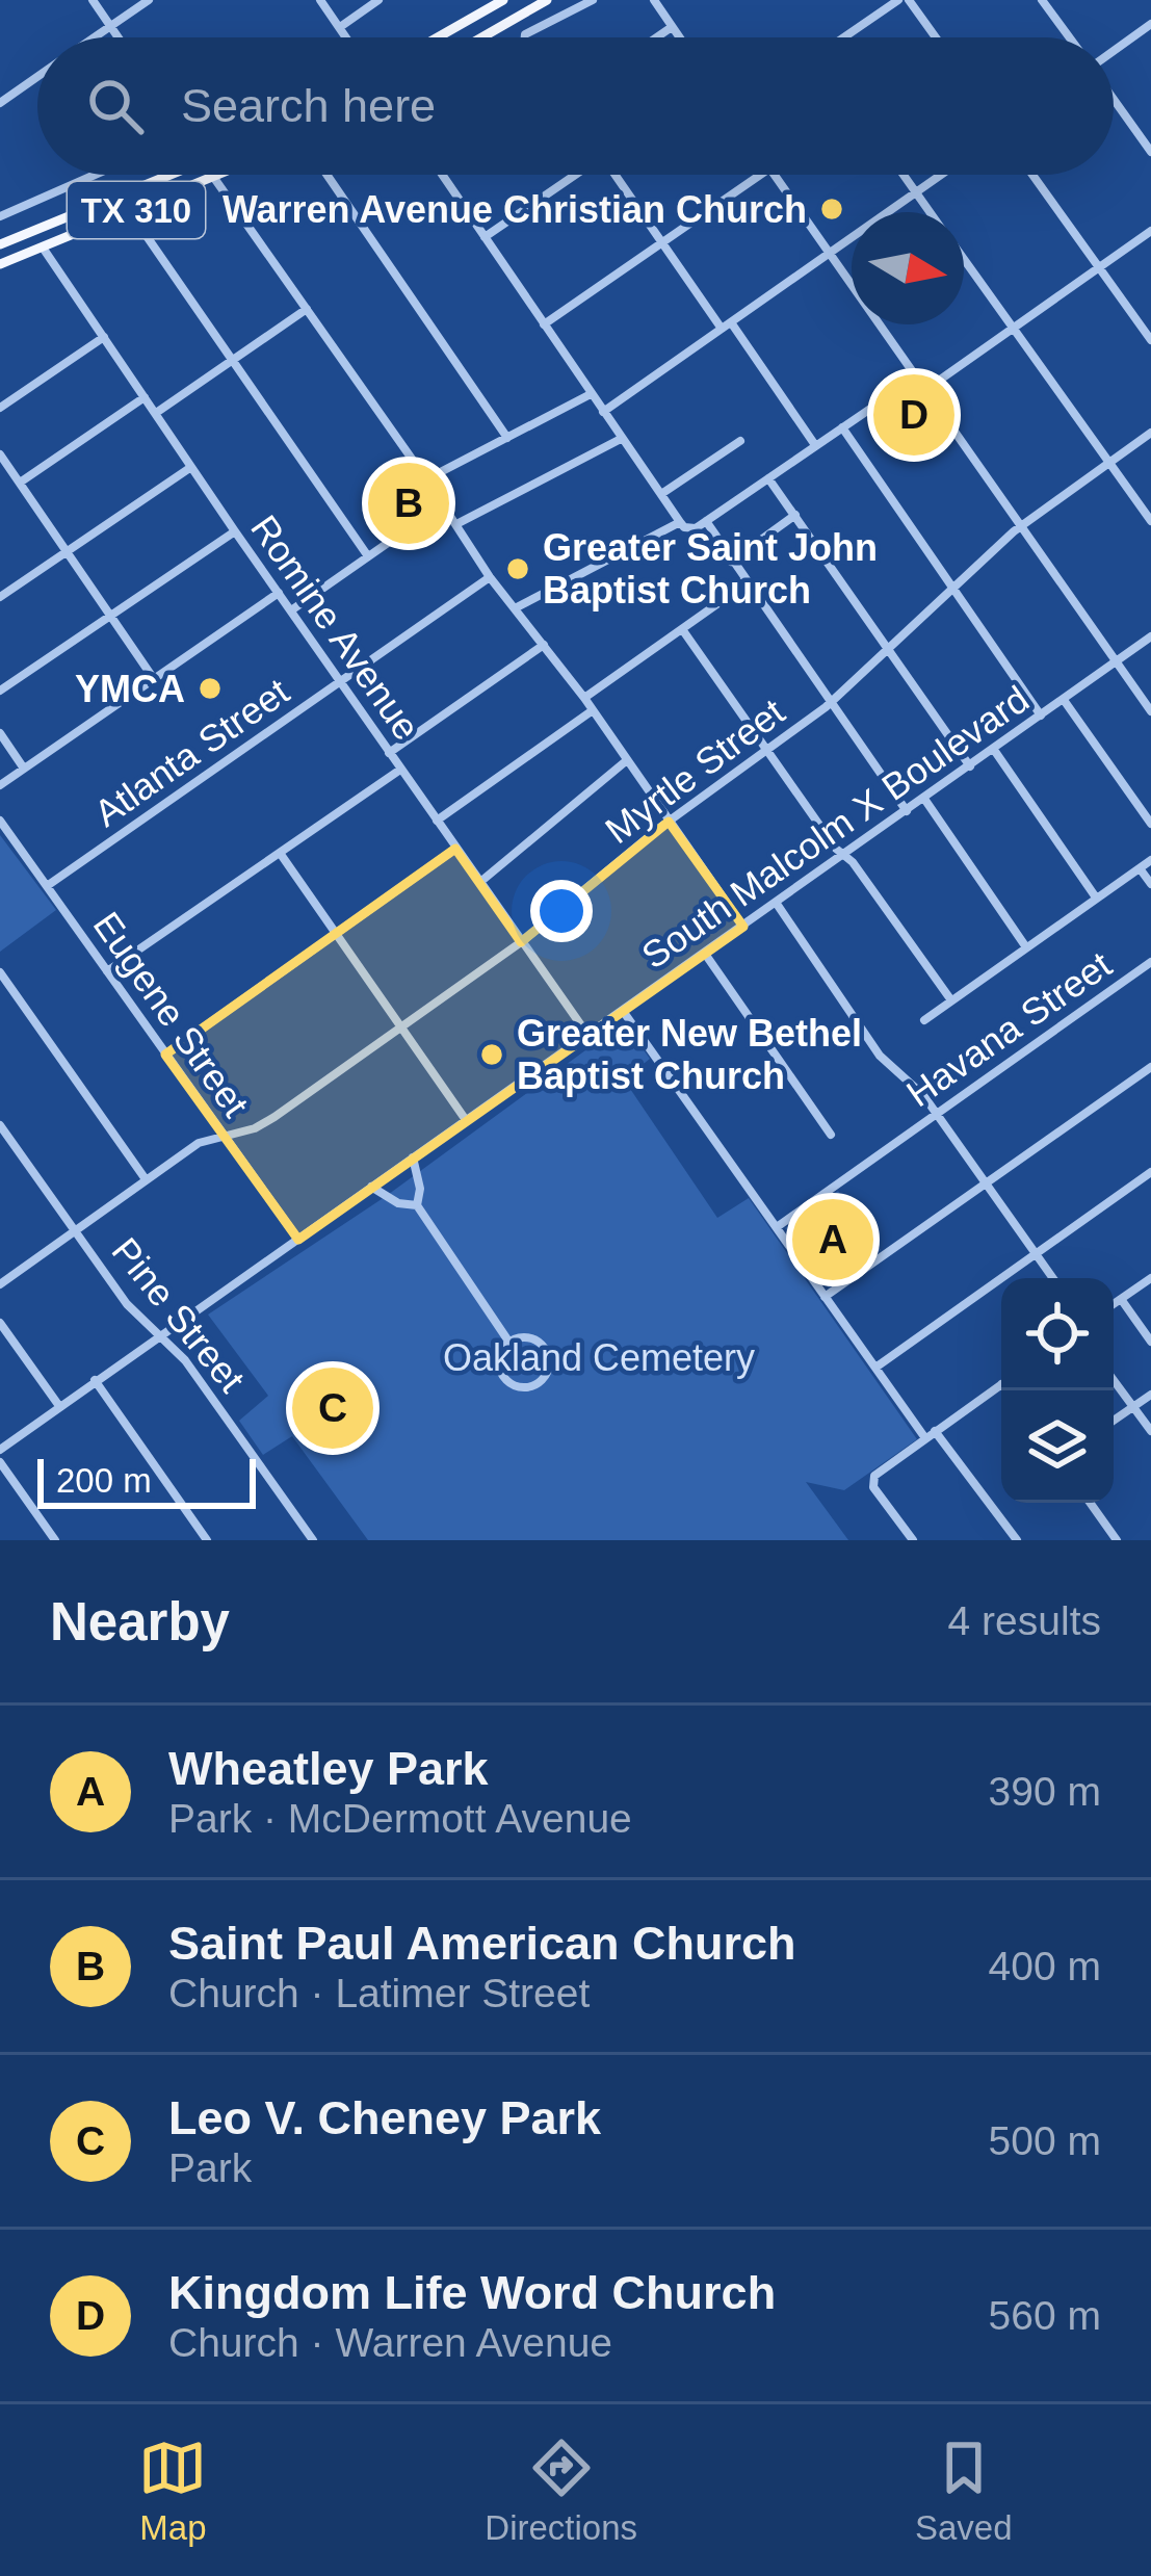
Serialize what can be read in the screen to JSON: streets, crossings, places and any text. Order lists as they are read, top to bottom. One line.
{"streets":{"main road":["TX 310"],"street":["Romine Avenue","Atlanta Street","Myrtle Street","South Malcolm X Boulevard","Eugene Street","Havana Street","Pine Street"]},"crossings":[["TX 310","Romine Avenue"],["Romine Avenue","Atlanta Street"],["Romine Avenue","Myrtle Street"],["Romine Avenue","South Malcolm X Boulevard"],["Atlanta Street","Eugene Street"],["Myrtle Street","Eugene Street"],["Myrtle Street","Pine Street"],["South Malcolm X Boulevard","Eugene Street"],["South Malcolm X Boulevard","Pine Street"]],"parks":["Oakland Cemetery"],"places":["Warren Avenue Christian Church","Greater Saint John Baptist Church","YMCA","Greater New Bethel Baptist Church"],"scale_bar":"200 m","north":"right","page":{"search":"Search here","pins":["D","B","A","C"],"scale":"200 m","heading":["Nearby","4 results"],"list":[{"mark":"A","name":"Wheatley Park","note":"Park · McDermott Avenue","value":"390 m"},{"mark":"B","name":"Saint Paul American Church","note":"Church · Latimer Street","value":"400 m"},{"mark":"C","name":"Leo V. Cheney Park","note":"Park","value":"500 m"},{"mark":"D","name":"Kingdom Life Word Church","note":"Church · Warren Avenue","value":"560 m"}],"nav":["Map","Directions","Saved"]}}
